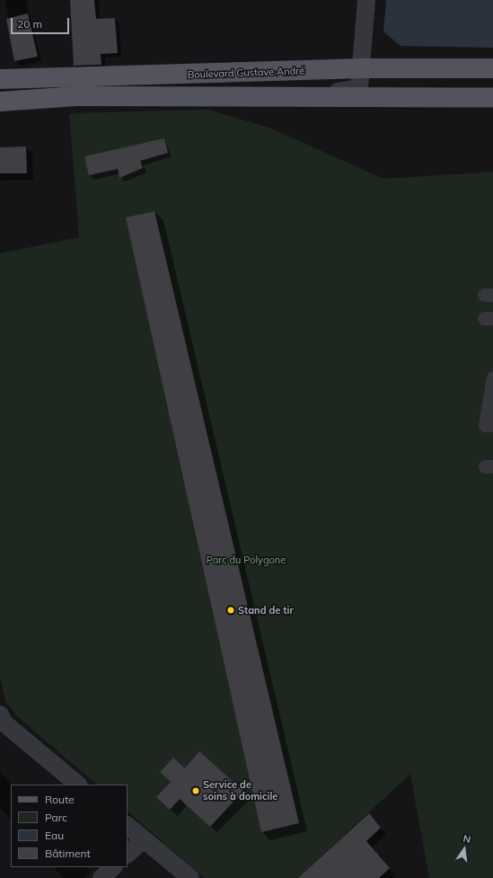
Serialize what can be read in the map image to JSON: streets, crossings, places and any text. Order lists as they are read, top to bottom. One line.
{"streets":{"main road":["Boulevard Gustave André"]},"parks":["Parc du Polygone"],"places":["Stand de tir","Service de soins à domicile"],"legend":["Route","Parc","Eau","Bâtiment"],"scale_bar":"20 m","north":"top"}
